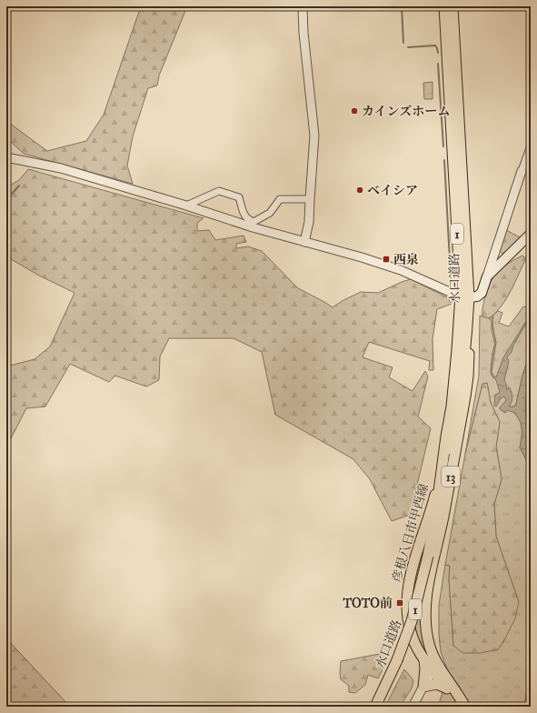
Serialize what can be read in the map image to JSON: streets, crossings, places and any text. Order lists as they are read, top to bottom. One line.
{"streets":{"main road":["1","水口道路","13","彦根八日市甲西線"]},"crossings":[["水口道路","彦根八日市甲西線"],["13","彦根八日市甲西線"]],"places":{"other":["カインズホーム","ベイシア"],"transit":["西泉","TOTO前"]}}
